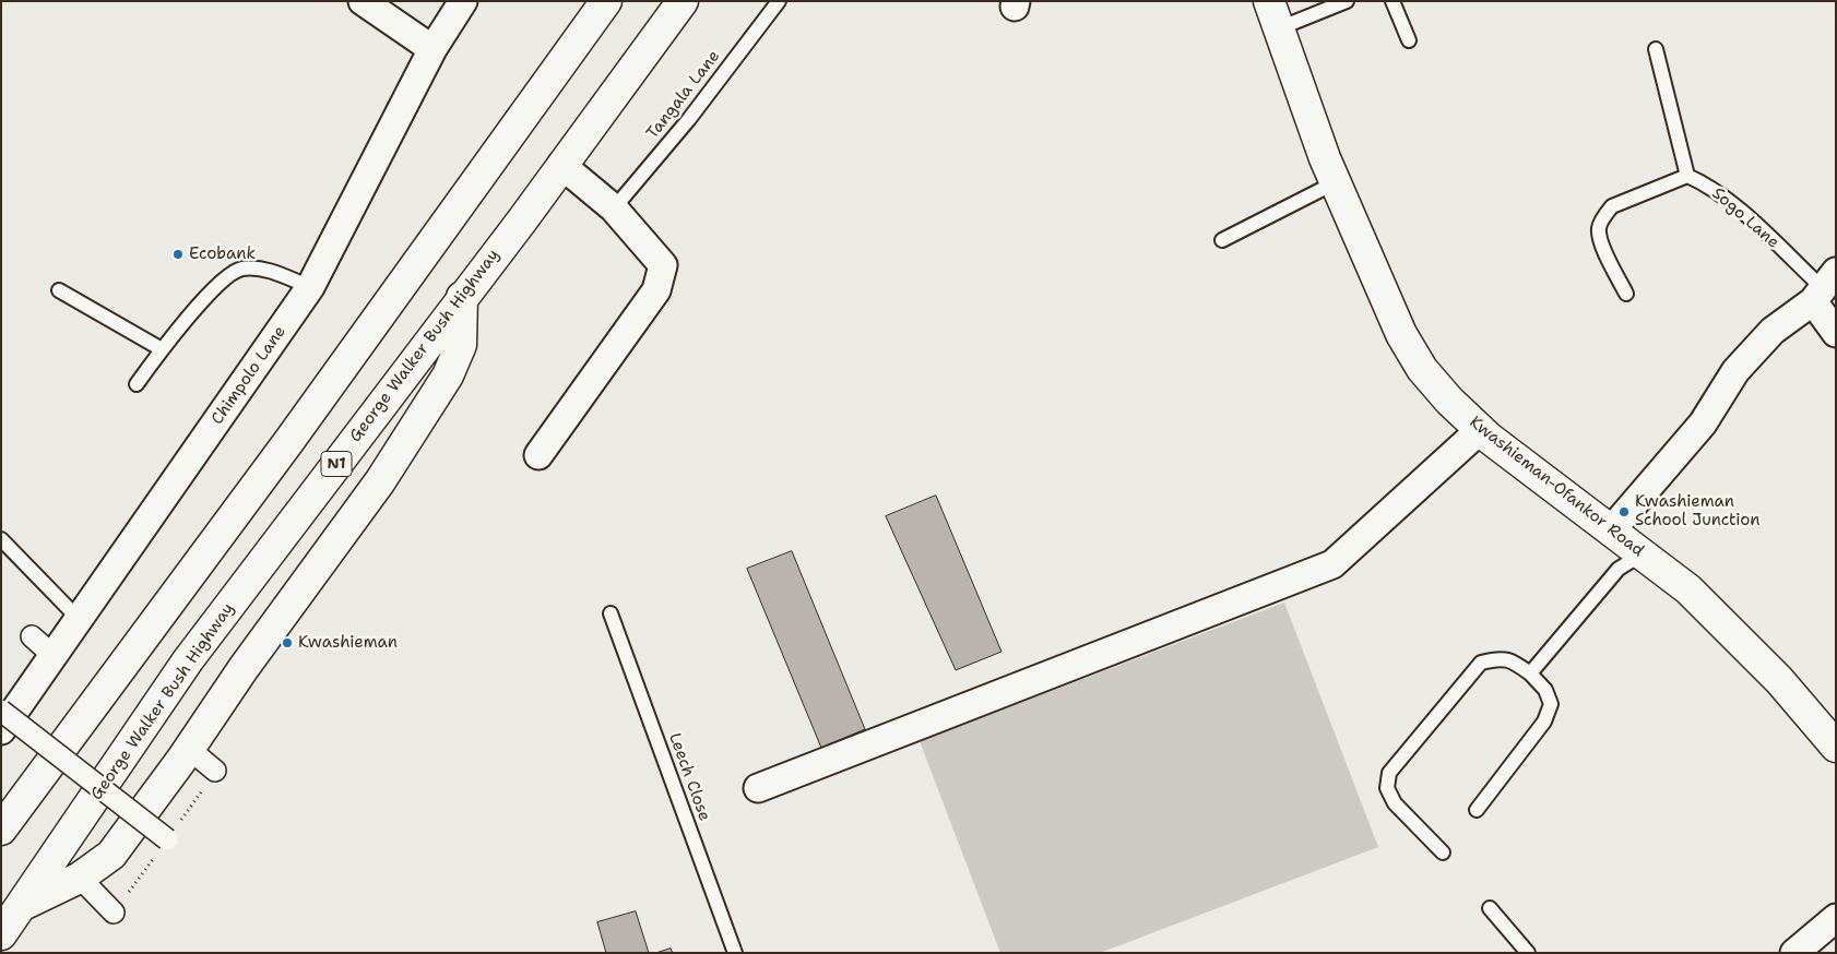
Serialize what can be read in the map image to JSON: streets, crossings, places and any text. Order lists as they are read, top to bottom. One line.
{"streets":{"main road":["George Walker Bush Highway","N1","Kwashieman-Ofankor Road"],"street":["Sogo Lane","Chimpolo Lane"],"lane":["Tangala Lane","Leech Close"]},"places":["Ecobank","Kwashieman School Junction","Kwashieman"]}
